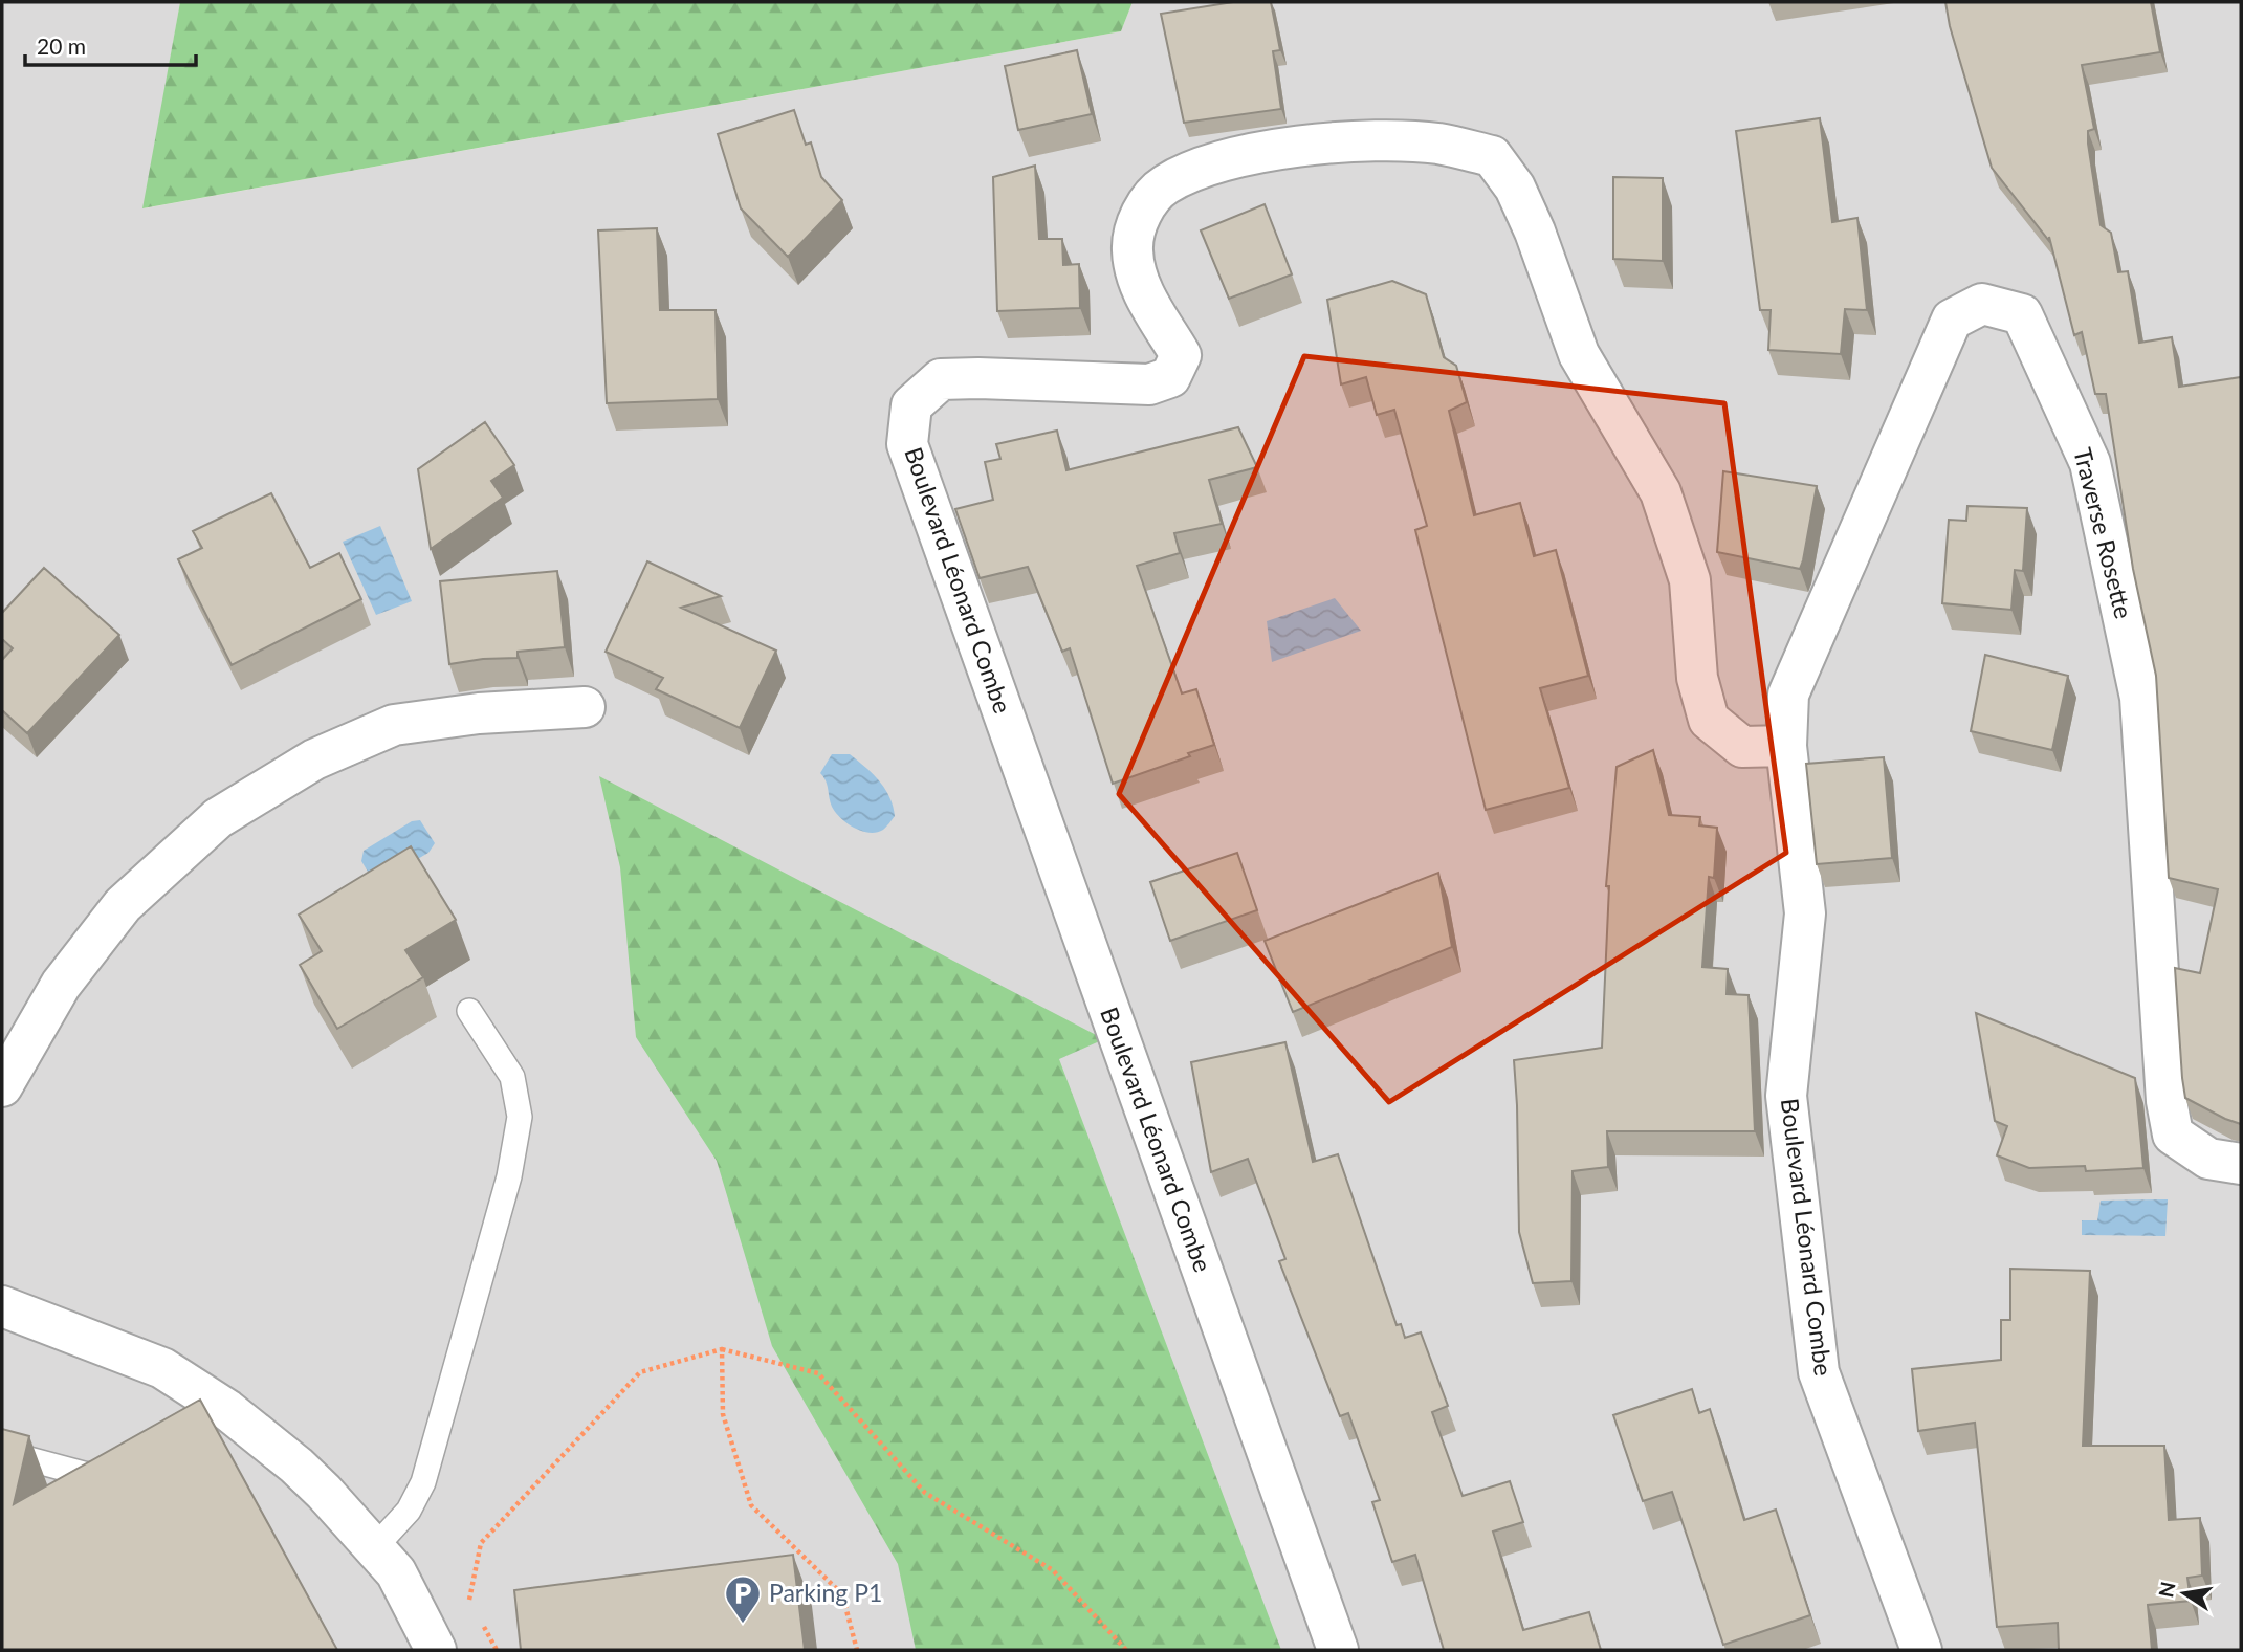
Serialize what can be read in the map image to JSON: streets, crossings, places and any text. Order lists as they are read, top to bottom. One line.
{"streets":{"street":["Traverse Rosette","Boulevard Léonard Combe"]},"crossings":[["Traverse Rosette","Boulevard Léonard Combe"]],"places":{"parking":["Parking P1"]},"scale_bar":"20 m","north":"left"}
